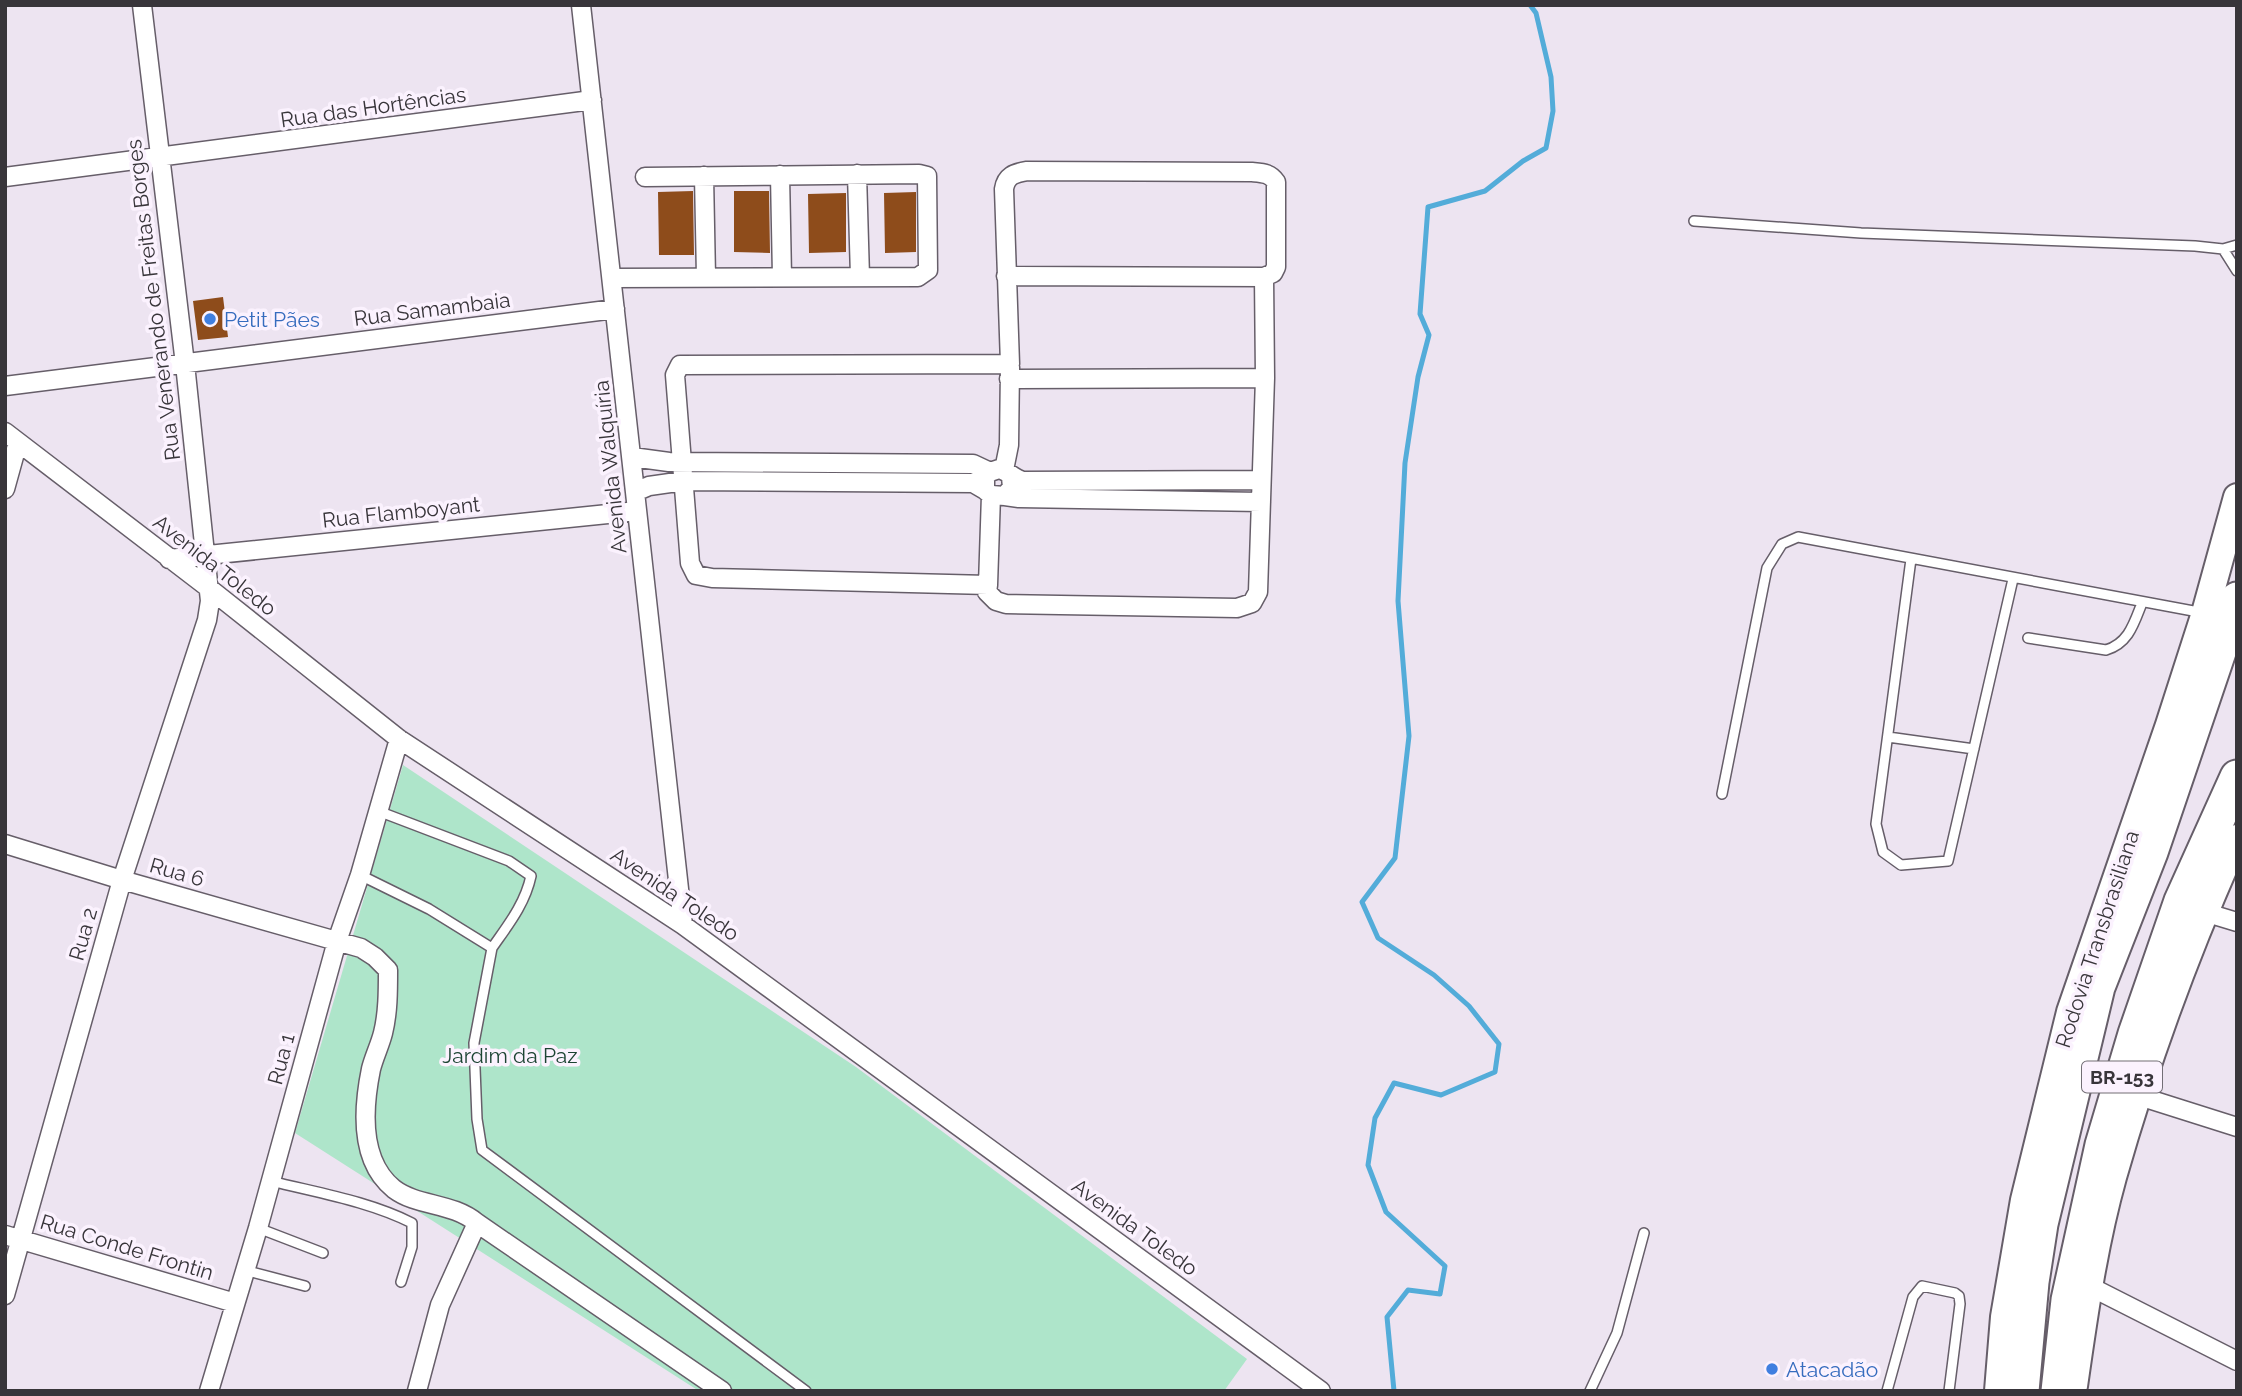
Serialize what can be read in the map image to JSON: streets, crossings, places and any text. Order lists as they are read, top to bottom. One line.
{"streets":{"highway":["Rodovia Transbrasiliana","BR-153"],"street":["Rua das Hortências","Rua Venerando de Freitas Borges","Rua Samambaia","Avenida Walquíria","Rua Flamboyant","Avenida Toledo","Rua 6","Rua 2","Rua 1","Rua Conde Frontin"]},"crossings":[["Rua das Hortências","Rua Venerando de Freitas Borges"],["Rua das Hortências","Avenida Walquíria"],["Rua Venerando de Freitas Borges","Rua Samambaia"],["Rua Venerando de Freitas Borges","Rua Flamboyant"],["Rua Venerando de Freitas Borges","Avenida Toledo"],["Rua Venerando de Freitas Borges","Rua 2"],["Rua Samambaia","Avenida Walquíria"],["Avenida Walquíria","Rua Flamboyant"],["Avenida Walquíria","Avenida Toledo"],["Rua Flamboyant","Avenida Toledo"],["Avenida Toledo","Rua 2"],["Avenida Toledo","Rua 1"],["Rua 6","Rua 2"],["Rua 6","Rua 1"],["Rua 2","Rua Conde Frontin"],["Rua 1","Rua Conde Frontin"]],"parks":["Jardim da Paz"],"places":["Petit Pães","Atacadão"]}
